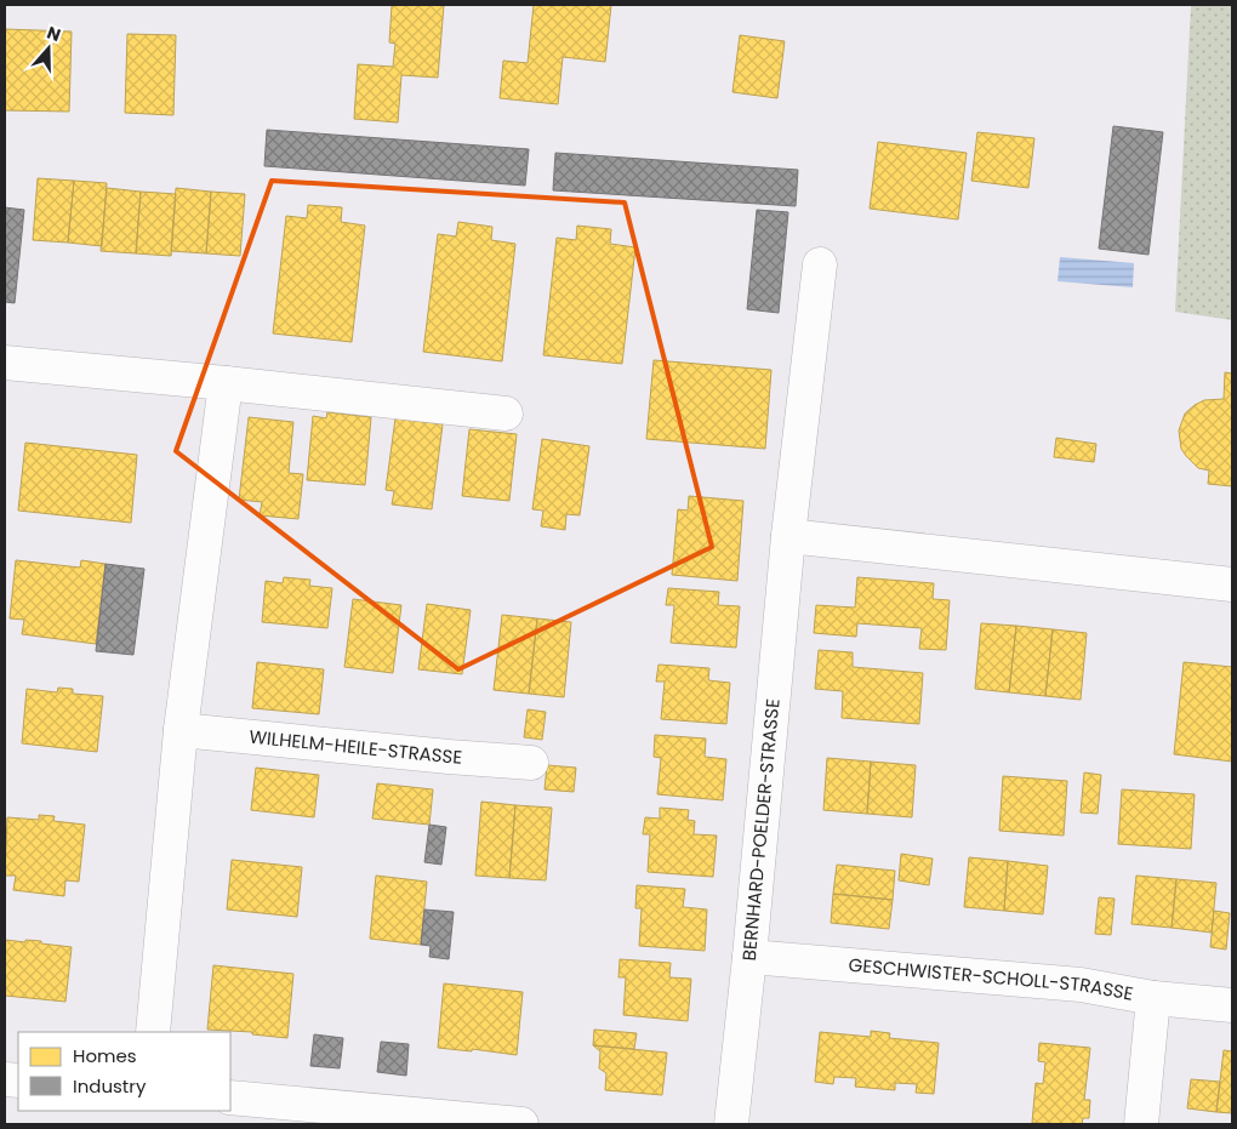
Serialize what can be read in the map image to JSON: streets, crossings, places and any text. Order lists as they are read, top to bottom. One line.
{"streets":{"street":["WILHELM-HEILE-STRASSE","BERNHARD-POELDER-STRASSE","GESCHWISTER-SCHOLL-STRASSE"]},"crossings":[["BERNHARD-POELDER-STRASSE","GESCHWISTER-SCHOLL-STRASSE"]],"legend":["Homes","Industry"],"north":"top"}
